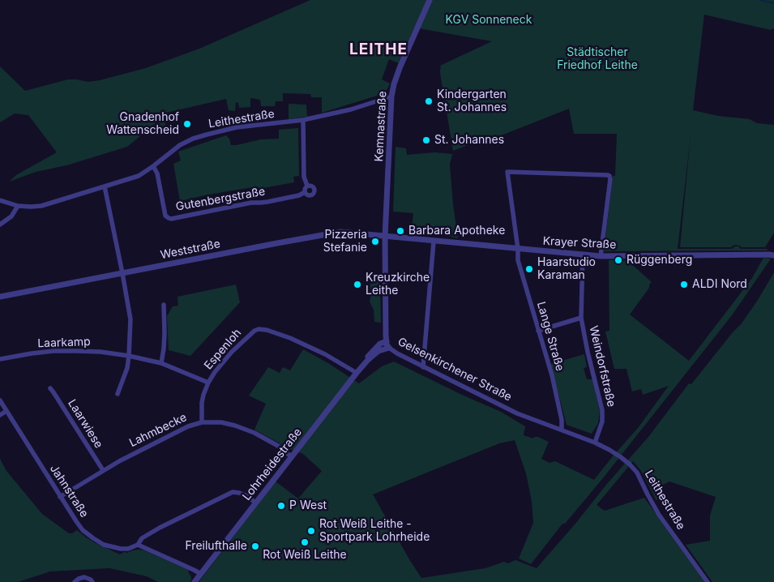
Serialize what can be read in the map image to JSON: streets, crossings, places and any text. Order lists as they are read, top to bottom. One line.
{"streets":{"street":["Leithestraße","Kemnastraße","Gutenbergstraße","Krayer Straße","Weststraße","Lange Straße","Laarkamp","Espenloh","Weindorfstraße","Gelsenkirchener Straße","Laarwiese","Lahmbecke","Lohrheidestraße","Jahnstraße"]},"crossings":[["Leithestraße","Kemnastraße"],["Leithestraße","Gutenbergstraße"],["Leithestraße","Gelsenkirchener Straße"],["Kemnastraße","Krayer Straße"],["Kemnastraße","Weststraße"],["Kemnastraße","Gelsenkirchener Straße"],["Krayer Straße","Weststraße"],["Krayer Straße","Lange Straße"],["Krayer Straße","Weindorfstraße"],["Krayer Straße","Gelsenkirchener Straße"],["Weststraße","Gelsenkirchener Straße"],["Lange Straße","Weindorfstraße"],["Lange Straße","Gelsenkirchener Straße"],["Laarkamp","Espenloh"],["Espenloh","Lahmbecke"],["Espenloh","Lohrheidestraße"],["Weindorfstraße","Gelsenkirchener Straße"],["Gelsenkirchener Straße","Lohrheidestraße"],["Laarwiese","Lahmbecke"],["Lahmbecke","Lohrheidestraße"],["Lahmbecke","Jahnstraße"]],"districts":["LEITHE"],"parks":["KGV Sonneneck","Städtischer Friedhof Leithe"],"places":["Kindergarten St. Johannes","Gnadenhof Wattenscheid","St. Johannes","Barbara Apotheke","Pizzeria Stefanie","Rüggenberg","Haarstudio Karaman","Kreuzkirche Leithe","ALDI Nord","P West","Rot Weiß Leithe - Sportpark Lohrheide","Rot Weiß Leithe","Freilufthalle"]}
